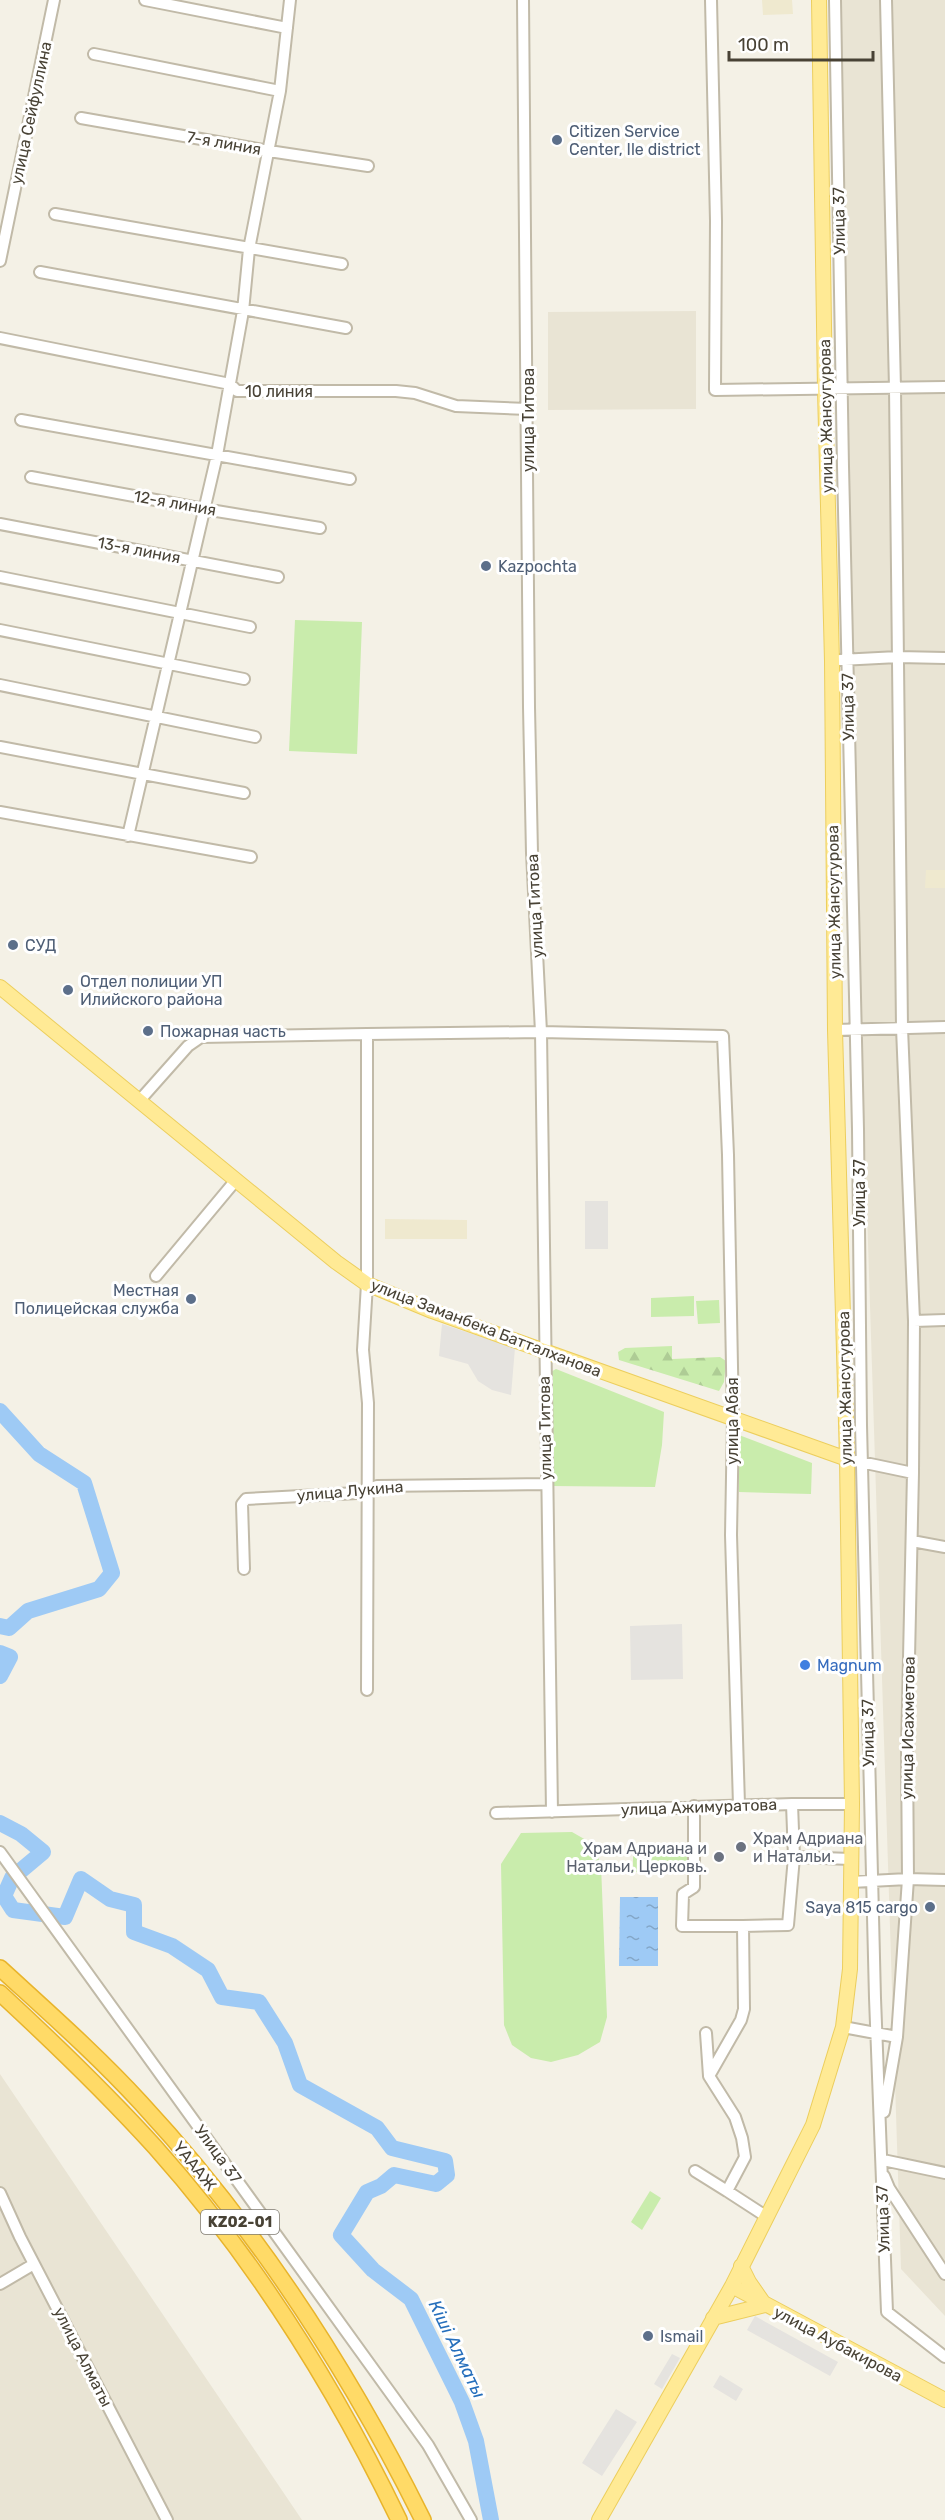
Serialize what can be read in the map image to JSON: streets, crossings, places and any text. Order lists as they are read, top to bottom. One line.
{"streets":{"highway":["ҮАААЖ","KZ02-01"],"main road":["улица Жансугурова","улица Заманбека Батталханова","улица Аубакирова"],"street":["улица Сейфуллина","7-я линия","Улица 37","10 линия","улица Титова","12-я линия","13-я линия","улица Абая","улица Лукина","улица Исахметова","улица Ажимуратова","улица Алматы"]},"crossings":[["10 линия","улица Титова"],["улица Жансугурова","улица Заманбека Батталханова"],["улица Жансугурова","улица Аубакирова"],["улица Титова","улица Заманбека Батталханова"],["улица Титова","улица Абая"],["улица Титова","улица Лукина"],["улица Титова","улица Ажимуратова"],["улица Заманбека Батталханова","улица Абая"],["улица Абая","улица Ажимуратова"]],"water":["Кіші Алматы"],"places":["Citizen Service Center, Ile district","Kazpochta","СУД","Отдел полиции УП Илийского района","Пожарная часть","Местная Полицейская служба","Magnum","Храм Адриана и Натальи.","Храм Адриана и Натальи, Церковь.","Saya 815 cargo","Ismail"],"scale_bar":"100 m"}
